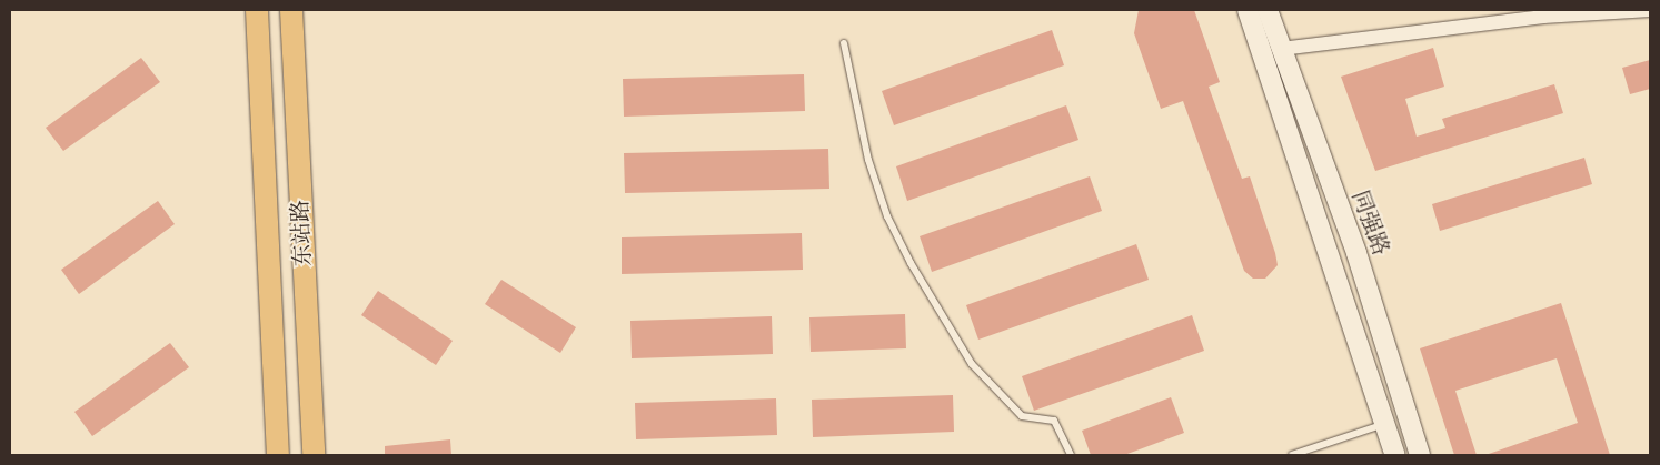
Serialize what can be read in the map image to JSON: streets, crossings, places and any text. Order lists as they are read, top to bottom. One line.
{"streets":{"main road":["同强路","东站路"]}}
